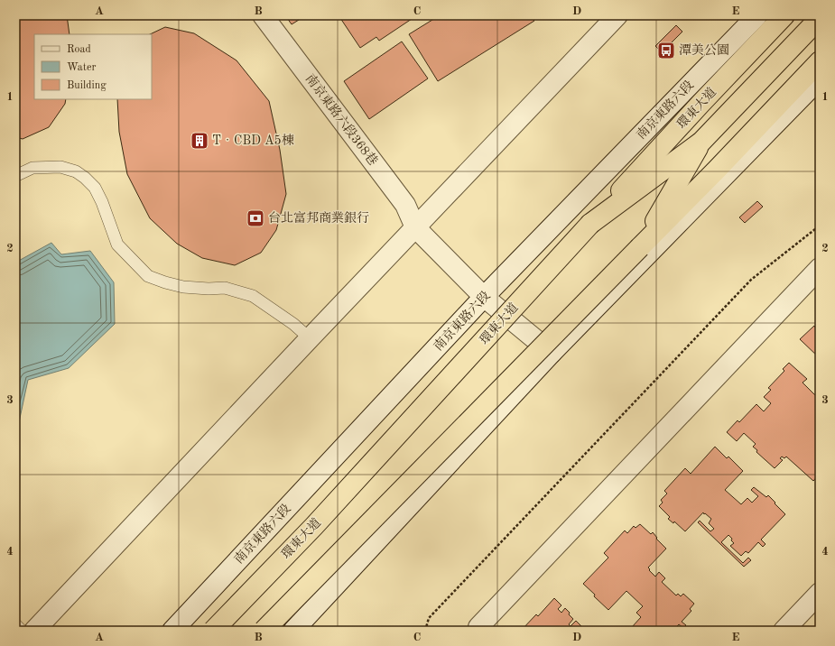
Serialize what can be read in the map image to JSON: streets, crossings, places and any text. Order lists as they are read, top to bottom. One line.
{"streets":{"highway":["環東大道"],"street":["南京東路六段","南京東路六段368巷"]},"places":{"bus stop":["潭美公園"],"building":["T．CBD A5棟"],"bank":["台北富邦商業銀行"]},"legend":["Road","Water","Building"],"grid":{"columns":["A","B","C","D","E"],"rows":["1","2","3","4"]}}
